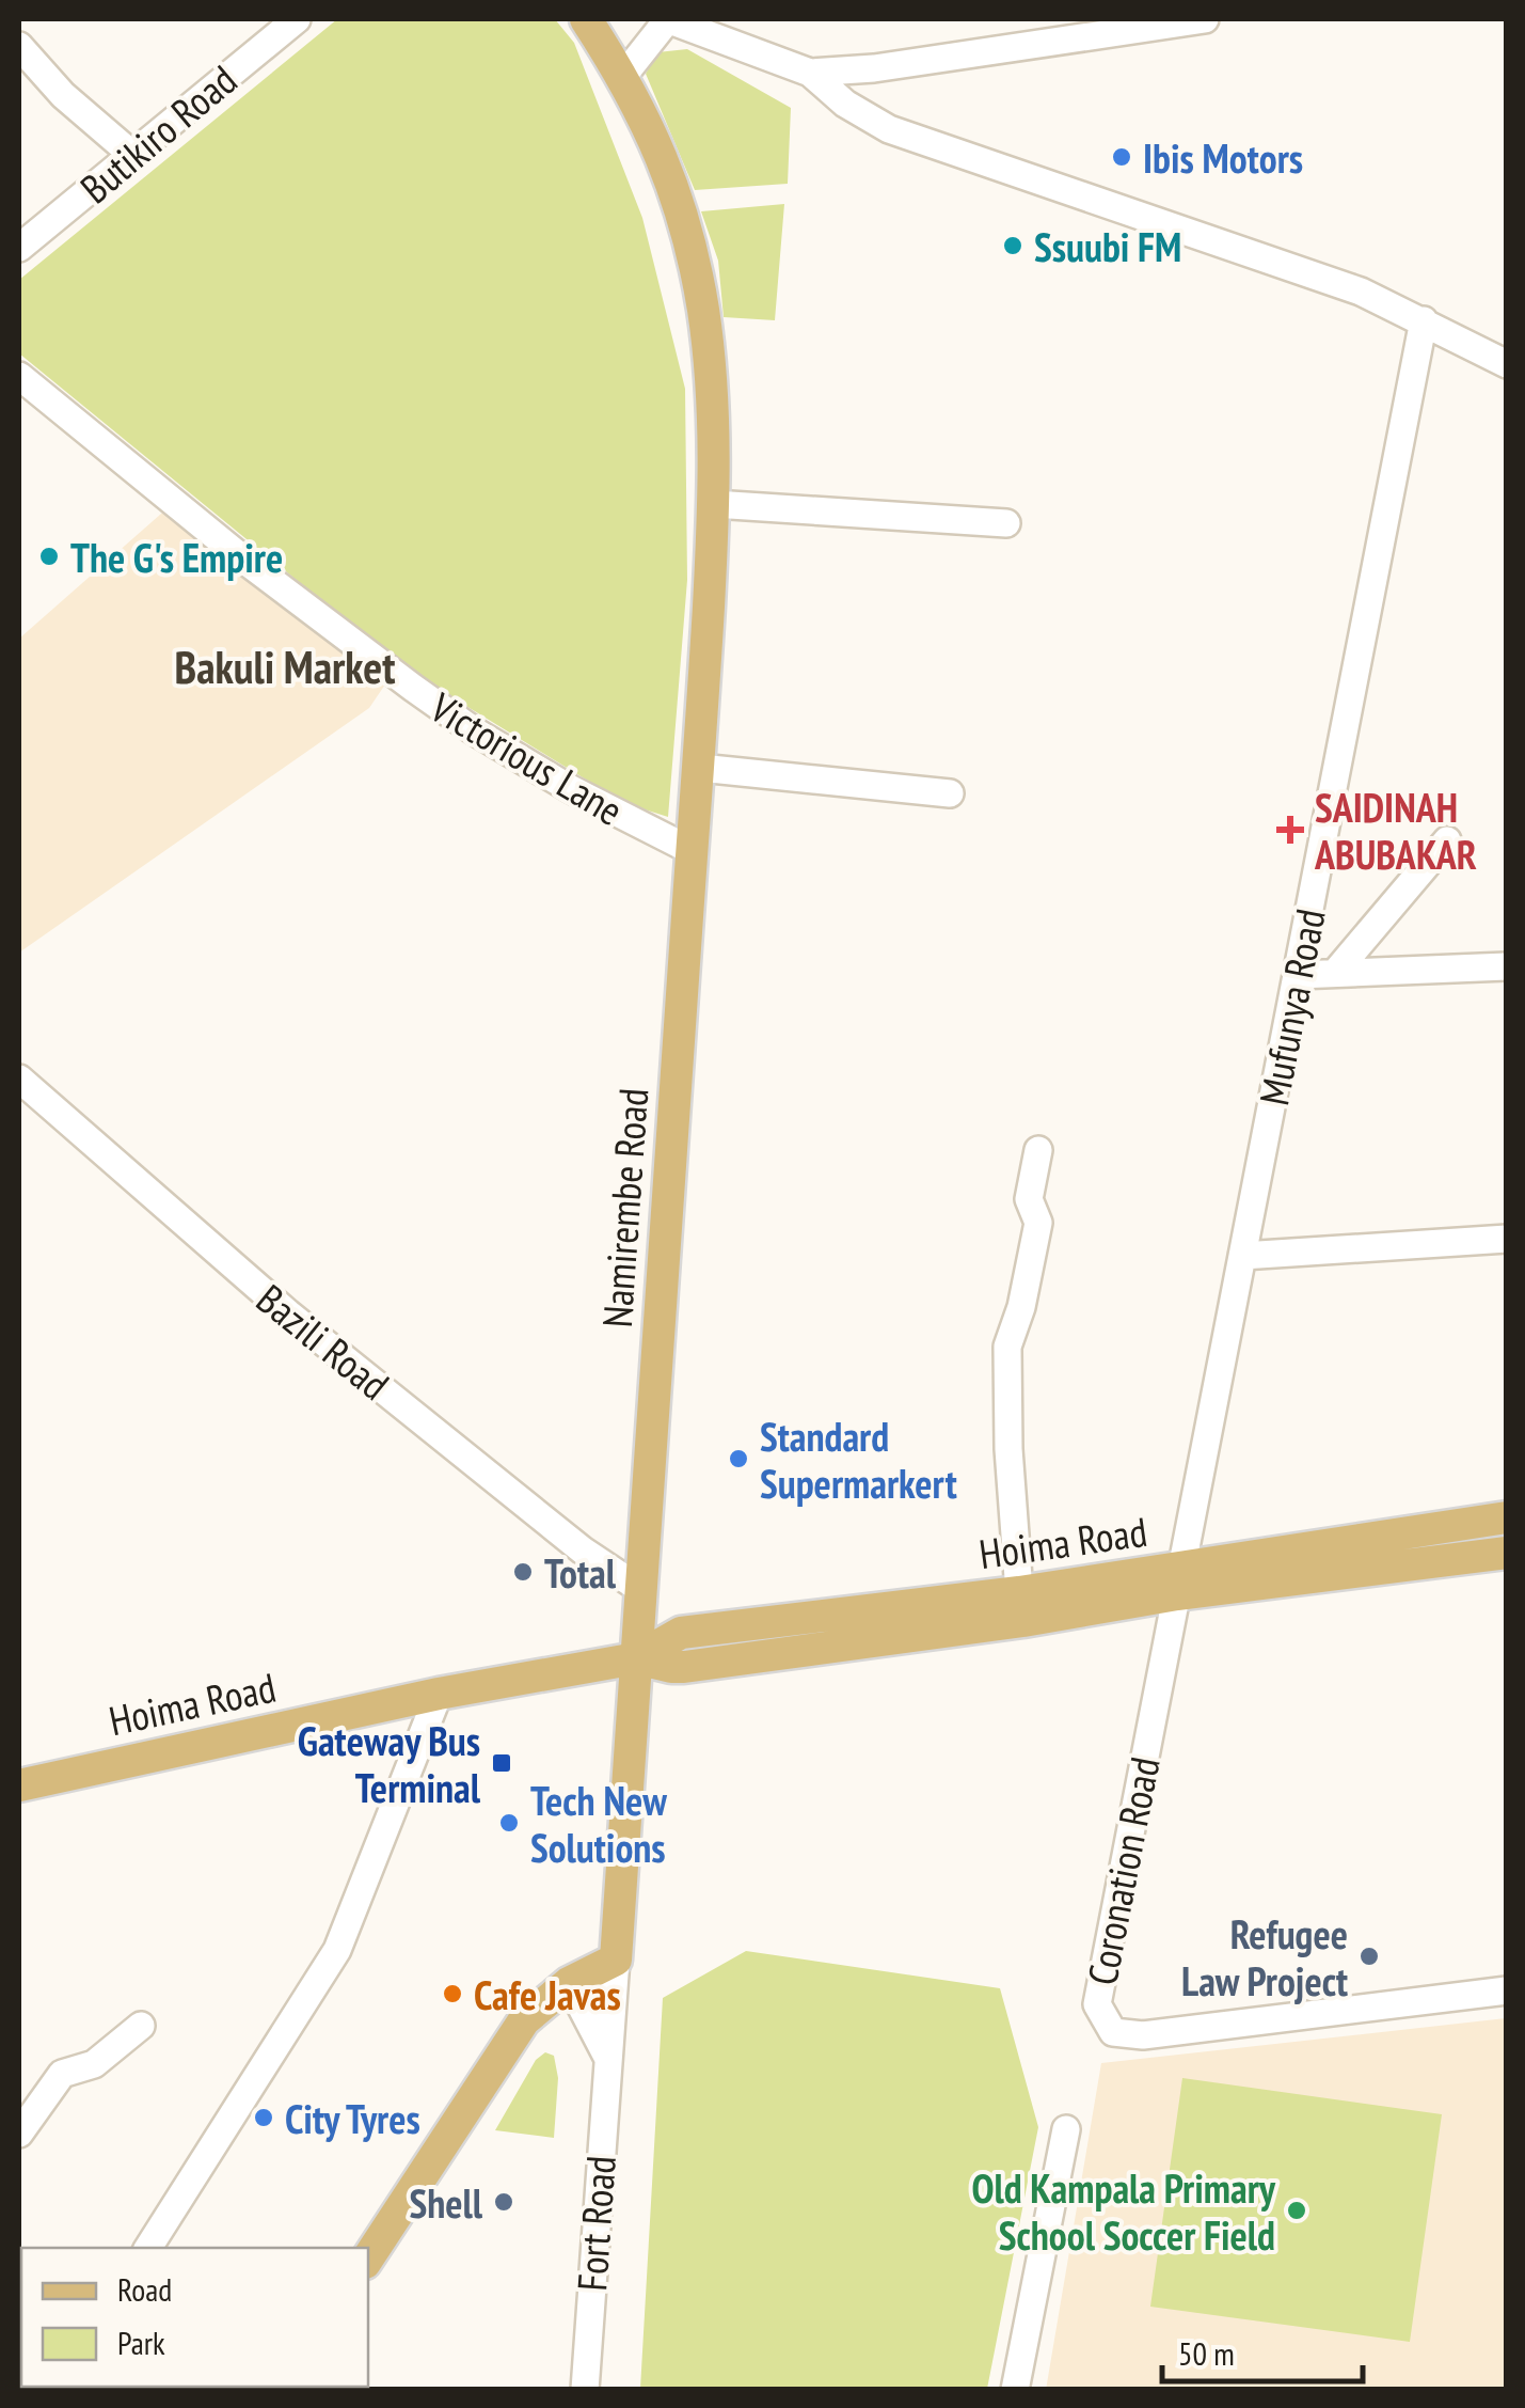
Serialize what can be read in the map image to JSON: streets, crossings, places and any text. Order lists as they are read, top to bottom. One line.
{"streets":{"main road":["Namirembe Road","Hoima Road"],"street":["Butikiro Road","Victorious Lane","Mufunya Road","Bazili Road","Coronation Road","Fort Road"]},"crossings":[["Victorious Lane","Namirembe Road"],["Mufunya Road","Hoima Road"],["Mufunya Road","Coronation Road"],["Namirembe Road","Bazili Road"],["Namirembe Road","Hoima Road"],["Namirembe Road","Fort Road"],["Hoima Road","Coronation Road"]],"districts":["Bakuli Market"],"places":{"other":["Ibis Motors","Ssuubi FM","The G's Empire","Standard Supermarkert","Total","Tech New Solutions","Refugee Law Project","Cafe Javas","City Tyres","Shell","Old Kampala Primary School Soccer Field"],"health":["SAIDINAH ABUBAKAR"],"transit":["Gateway Bus Terminal"]},"legend":["Road","Park"],"scale_bar":"50 m"}
